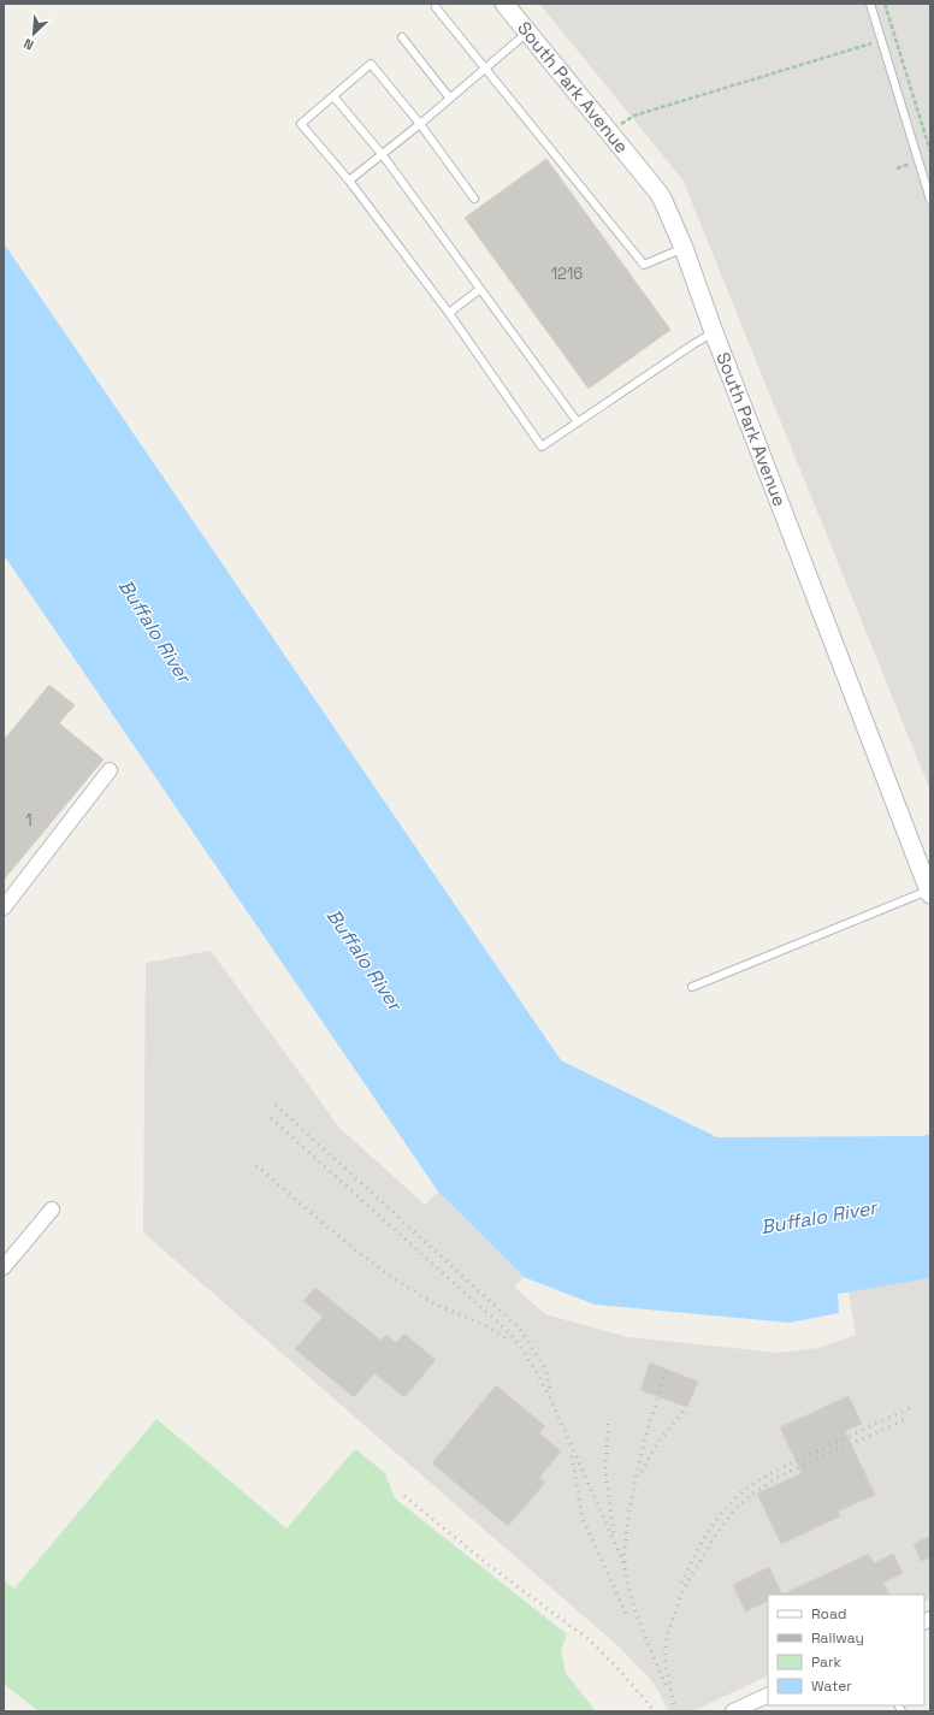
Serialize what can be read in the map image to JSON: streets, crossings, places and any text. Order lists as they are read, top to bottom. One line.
{"streets":{"street":["South Park Avenue"]},"water":["Buffalo River"],"house_numbers":["1216","1"],"legend":["Road","Railway","Park","Water"],"north":"bottom left"}
